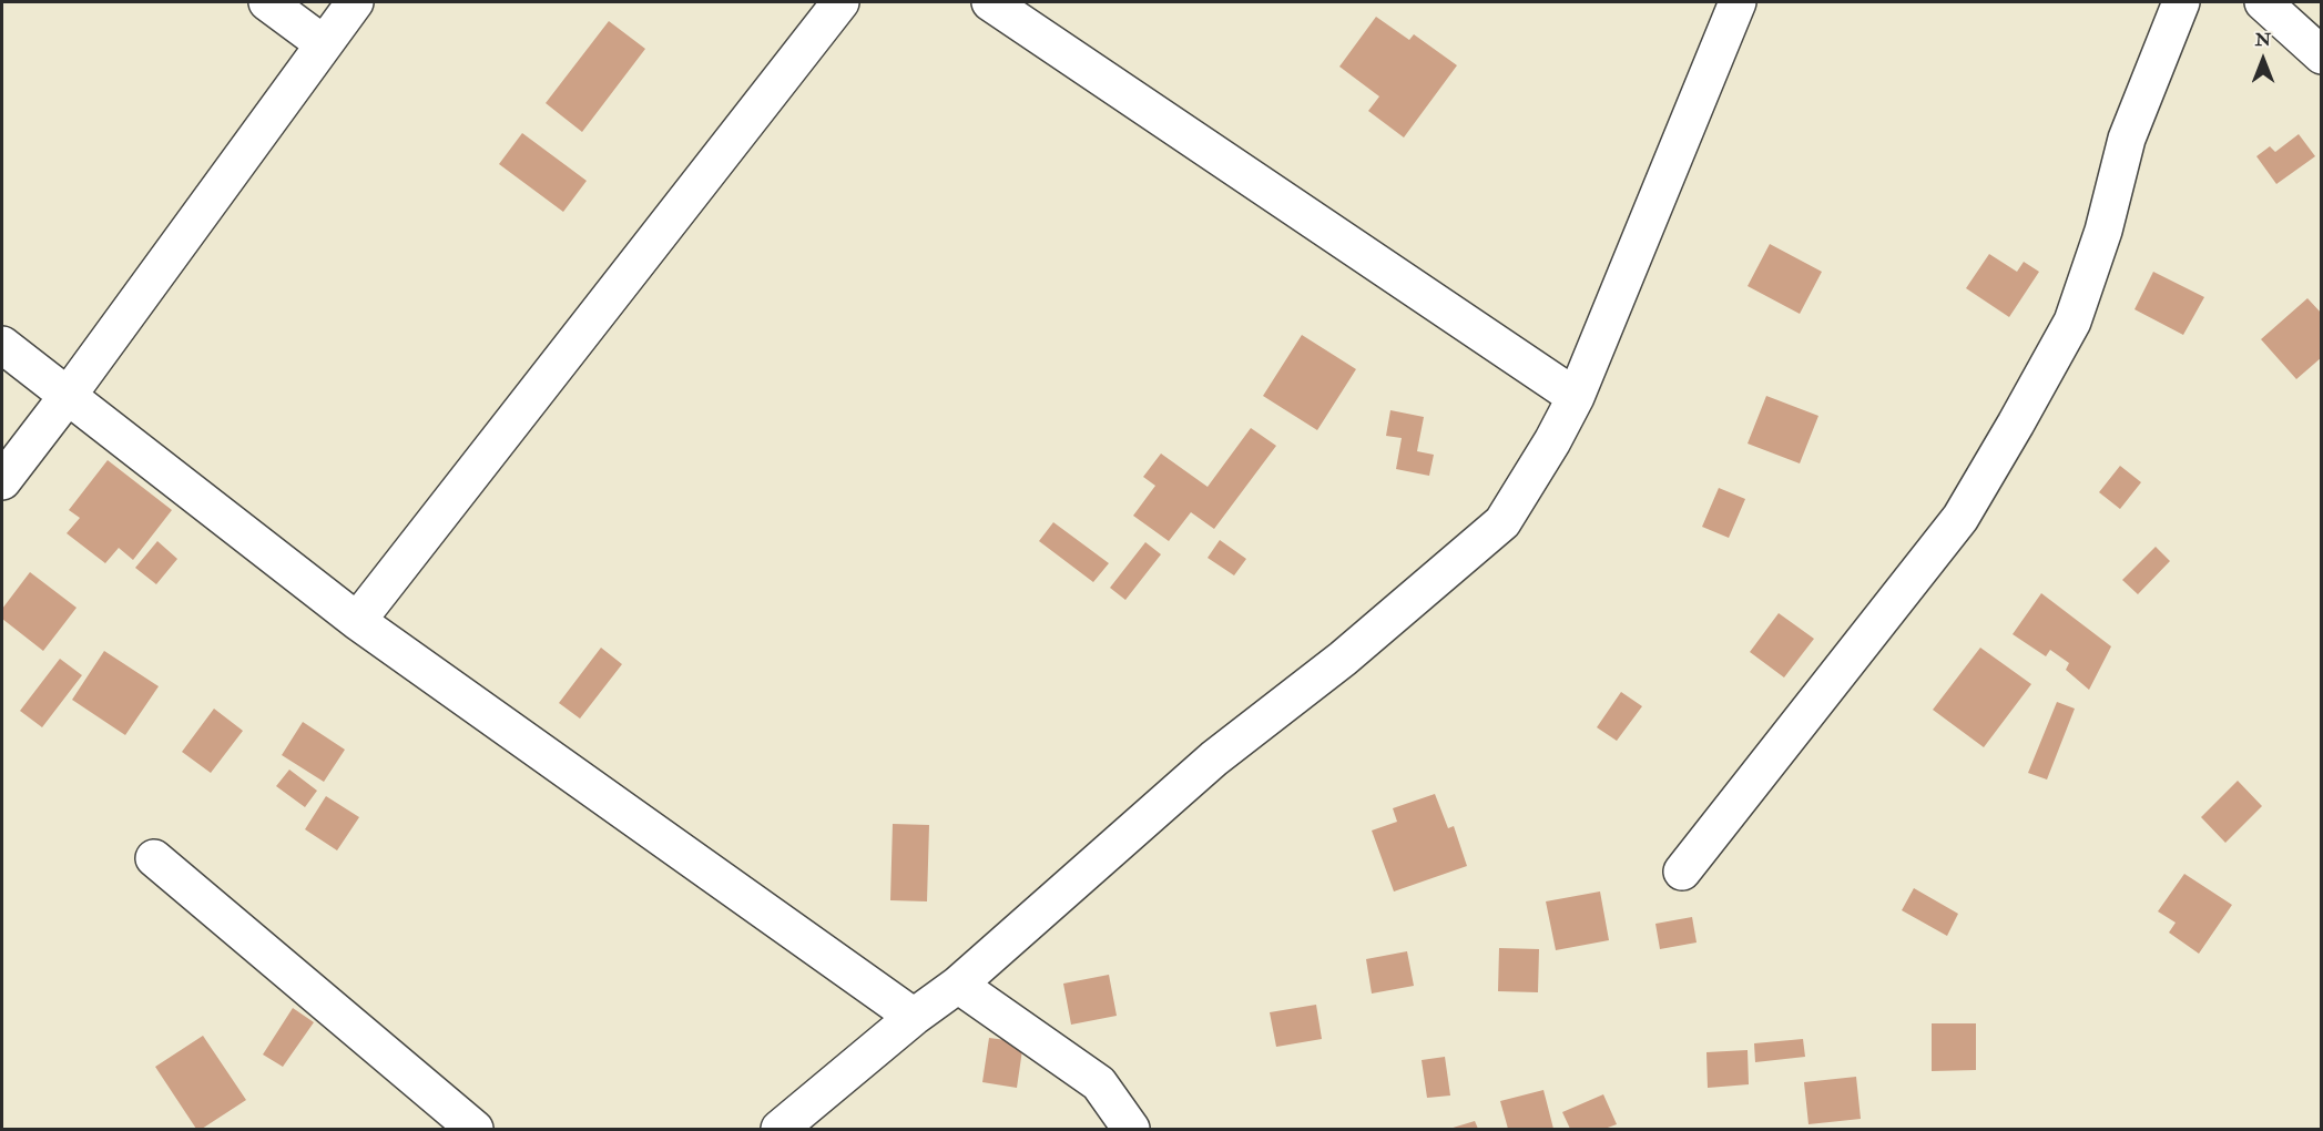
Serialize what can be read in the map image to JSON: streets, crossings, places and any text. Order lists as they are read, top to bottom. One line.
{"north":"top"}
